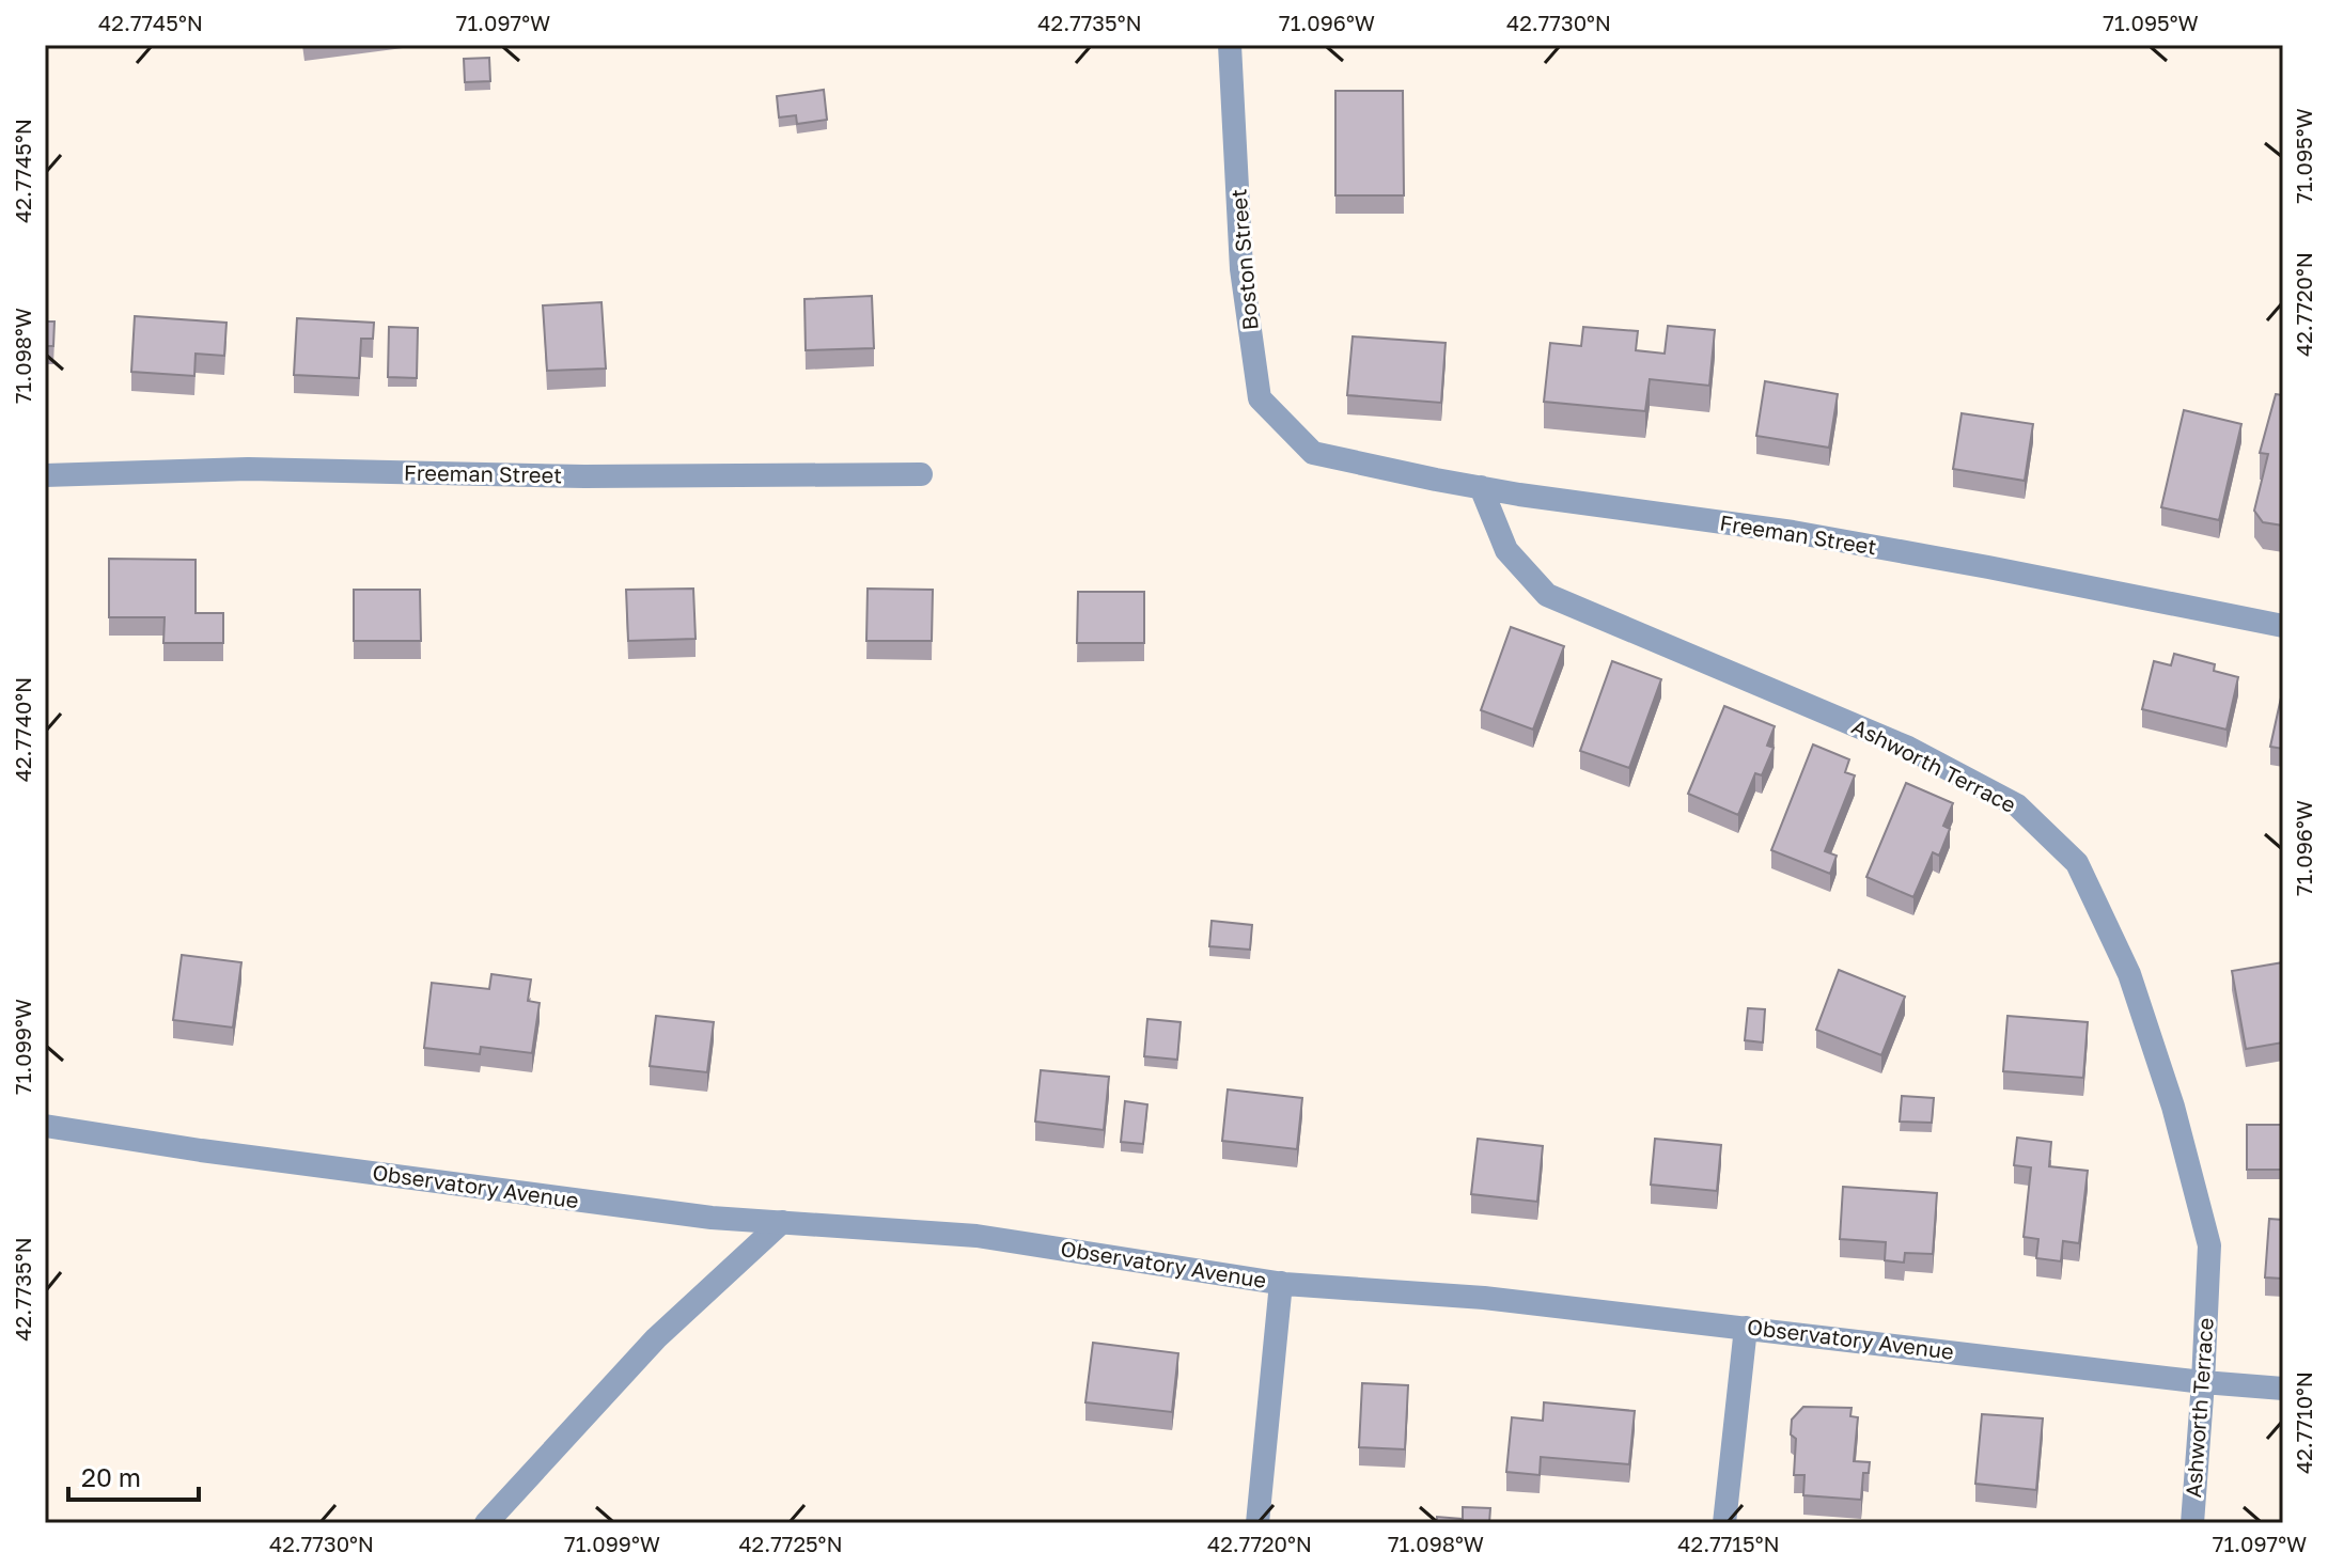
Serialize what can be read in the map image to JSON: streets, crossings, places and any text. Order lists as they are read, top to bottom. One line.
{"streets":{"street":["Boston Street","Freeman Street","Ashworth Terrace","Observatory Avenue"]},"crossings":[["Boston Street","Freeman Street"],["Freeman Street","Ashworth Terrace"],["Ashworth Terrace","Observatory Avenue"]],"scale_bar":"20 m","coordinates":["42.7745°N","71.097°W","42.7735°N","71.096°W","42.7730°N","71.095°W","42.7720°N","71.098°W","42.7740°N","71.099°W","42.7710°N","42.7725°N","42.7715°N"]}
